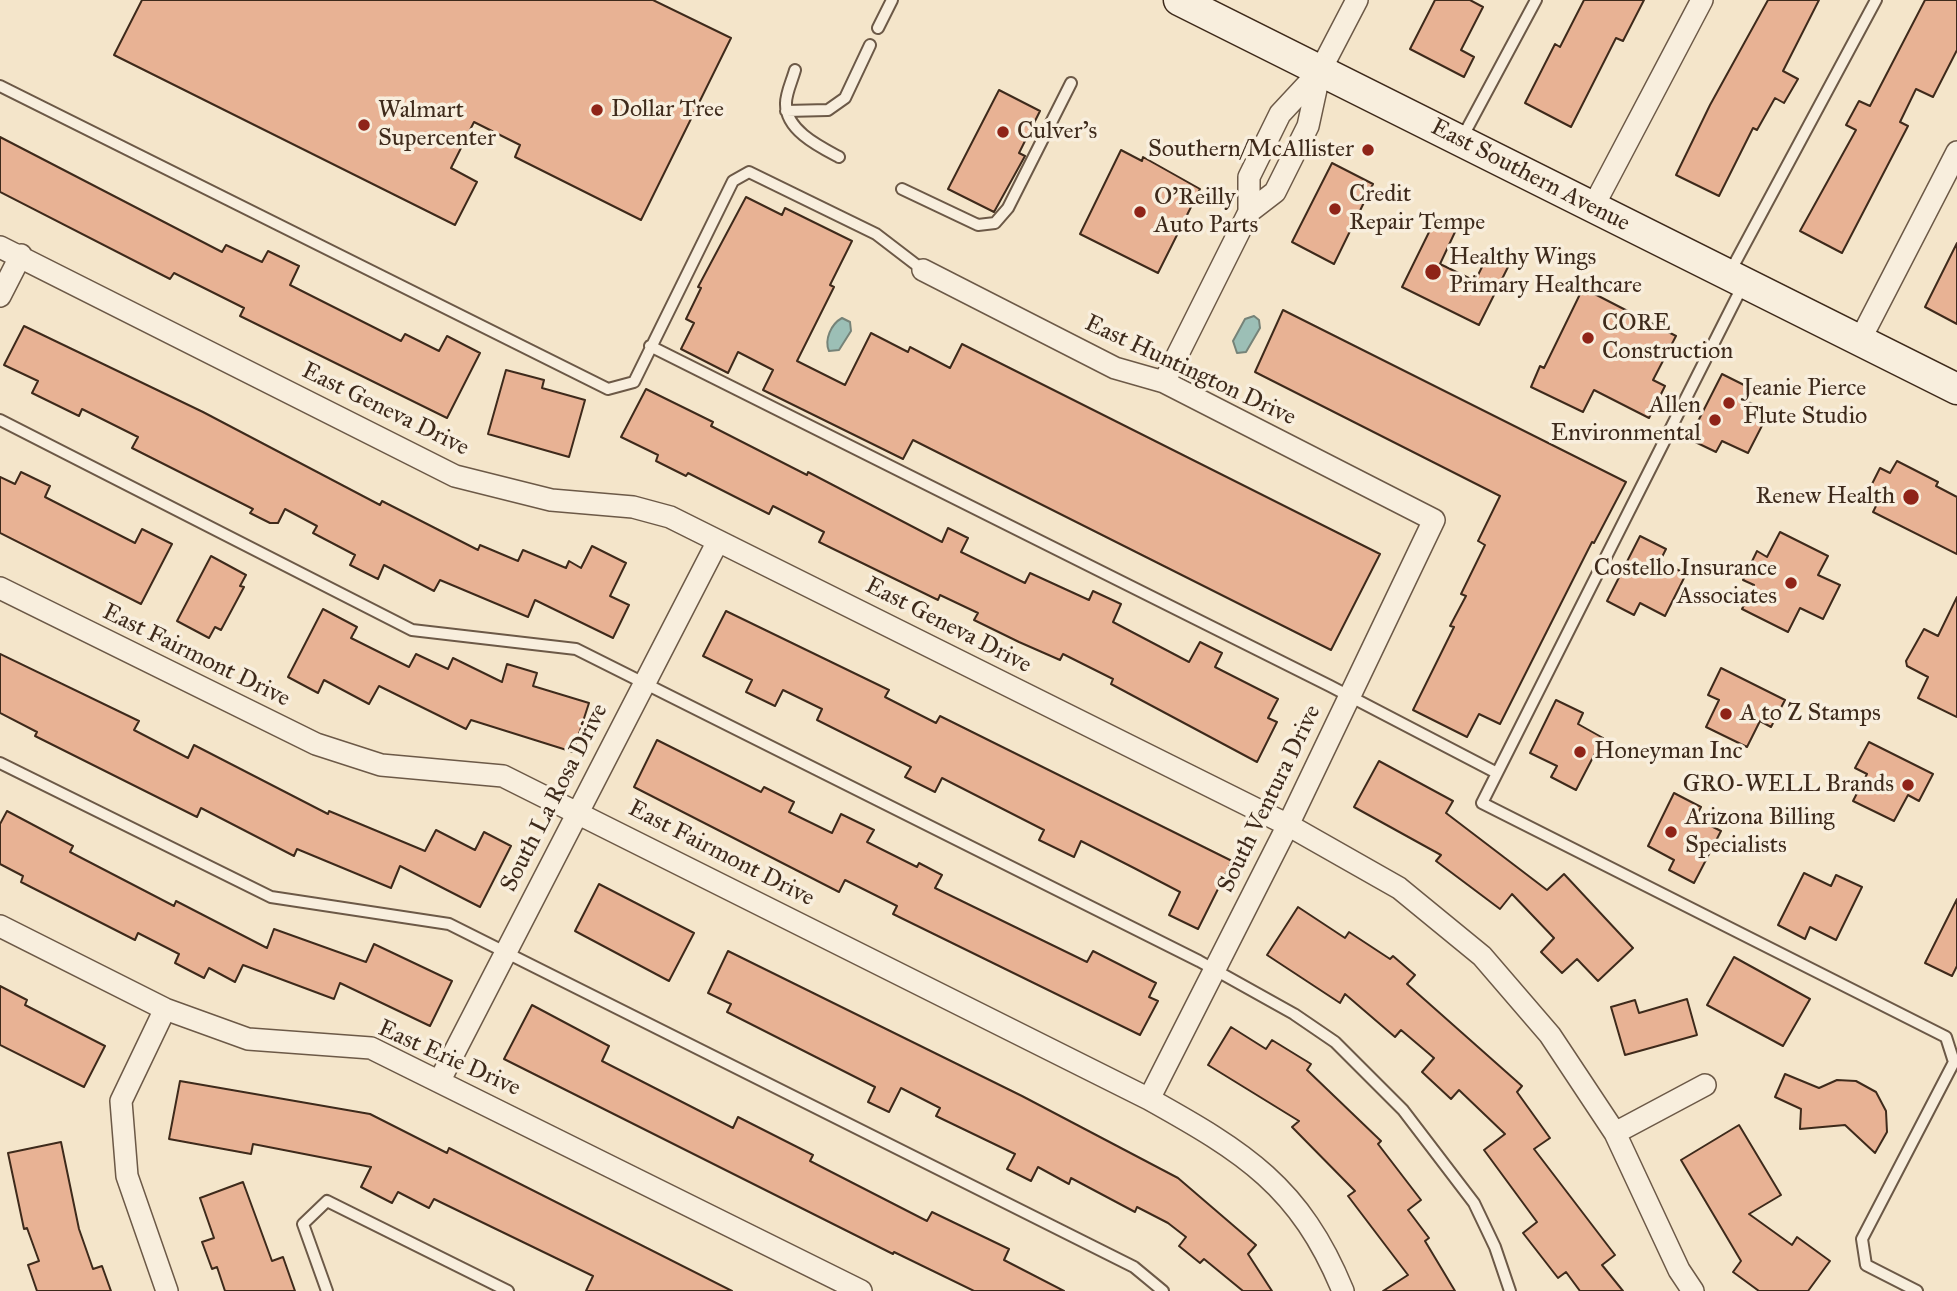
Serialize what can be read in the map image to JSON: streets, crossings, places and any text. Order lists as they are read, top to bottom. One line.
{"streets":{"main road":["East Southern Avenue"],"street":["East Huntington Drive","East Geneva Drive","East Fairmont Drive","South La Rosa Drive","South Ventura Drive","East Erie Drive"]},"crossings":[["East Huntington Drive","South Ventura Drive"],["East Geneva Drive","South La Rosa Drive"],["East Geneva Drive","South Ventura Drive"],["East Fairmont Drive","South La Rosa Drive"],["East Fairmont Drive","South Ventura Drive"],["South La Rosa Drive","East Erie Drive"]],"places":["Dollar Tree","Walmart Supercenter","Culver's","Southern/McAllister","Credit Repair Tempe","O'Reilly Auto Parts","Healthy Wings Primary Healthcare","CORE Construction","Jeanie Pierce Flute Studio","Allen Environmental","Renew Health","Costello Insurance Associates","A to Z Stamps","Honeyman Inc","GRO-WELL Brands","Arizona Billing Specialists"]}
